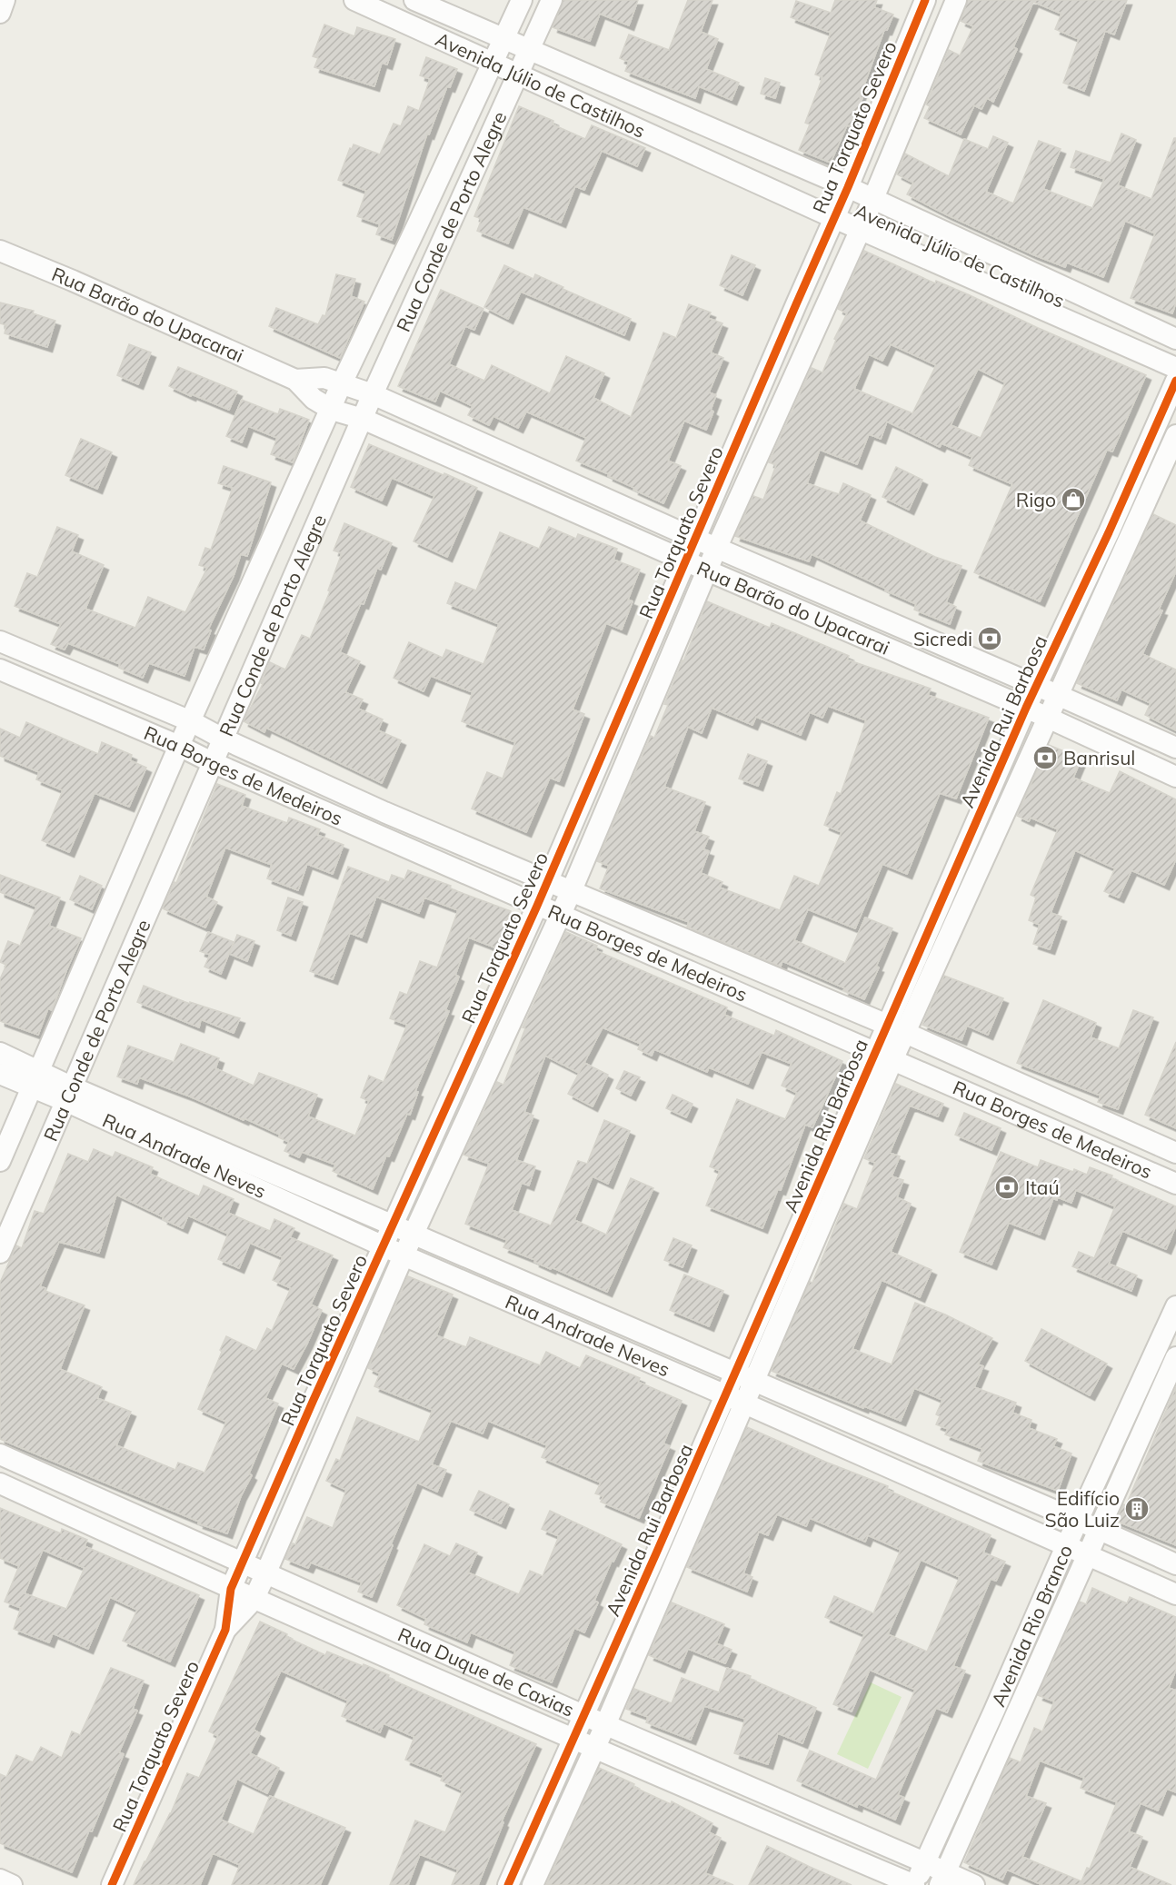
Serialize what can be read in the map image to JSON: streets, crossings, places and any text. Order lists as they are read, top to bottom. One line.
{"streets":{"street":["Avenida Júlio de Castilhos","Rua Torquato Severo","Rua Conde de Porto Alegre","Rua Barão do Upacarai","Avenida Rui Barbosa","Rua Borges de Medeiros","Rua Andrade Neves","Avenida Rio Branco","Rua Duque de Caxias"]},"crossings":[["Avenida Júlio de Castilhos","Rua Torquato Severo"],["Avenida Júlio de Castilhos","Rua Conde de Porto Alegre"],["Rua Torquato Severo","Rua Barão do Upacarai"],["Rua Torquato Severo","Rua Borges de Medeiros"],["Rua Torquato Severo","Rua Andrade Neves"],["Rua Torquato Severo","Rua Duque de Caxias"],["Rua Conde de Porto Alegre","Rua Barão do Upacarai"],["Rua Conde de Porto Alegre","Rua Borges de Medeiros"],["Rua Conde de Porto Alegre","Rua Andrade Neves"],["Rua Barão do Upacarai","Avenida Rui Barbosa"],["Avenida Rui Barbosa","Rua Borges de Medeiros"],["Avenida Rui Barbosa","Rua Andrade Neves"],["Avenida Rui Barbosa","Rua Duque de Caxias"],["Rua Andrade Neves","Avenida Rio Branco"],["Avenida Rio Branco","Rua Duque de Caxias"]],"places":{"shop":["Rigo"],"bank":["Sicredi","Banrisul","Itaú"],"building":["Edifício São Luiz"]}}
